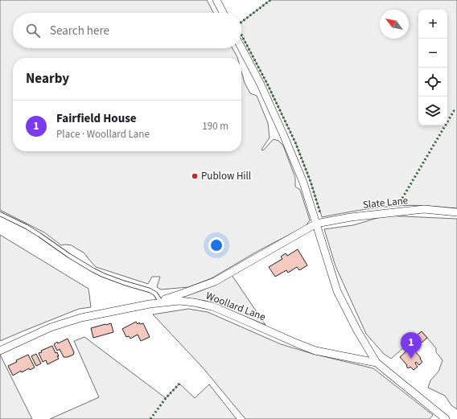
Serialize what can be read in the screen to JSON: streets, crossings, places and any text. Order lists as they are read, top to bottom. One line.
{"streets":{"street":["Slate Lane","Woollard Lane"]},"crossings":[["Slate Lane","Woollard Lane"]],"places":["Publow Hill"],"north":"top left","page":{"map_buttons":["+","−"],"search":"Search here","heading":"Nearby","list":[{"mark":"1","name":"Fairfield House","note":"Place · Woollard Lane","value":"190 m"}],"pins":"1"}}
